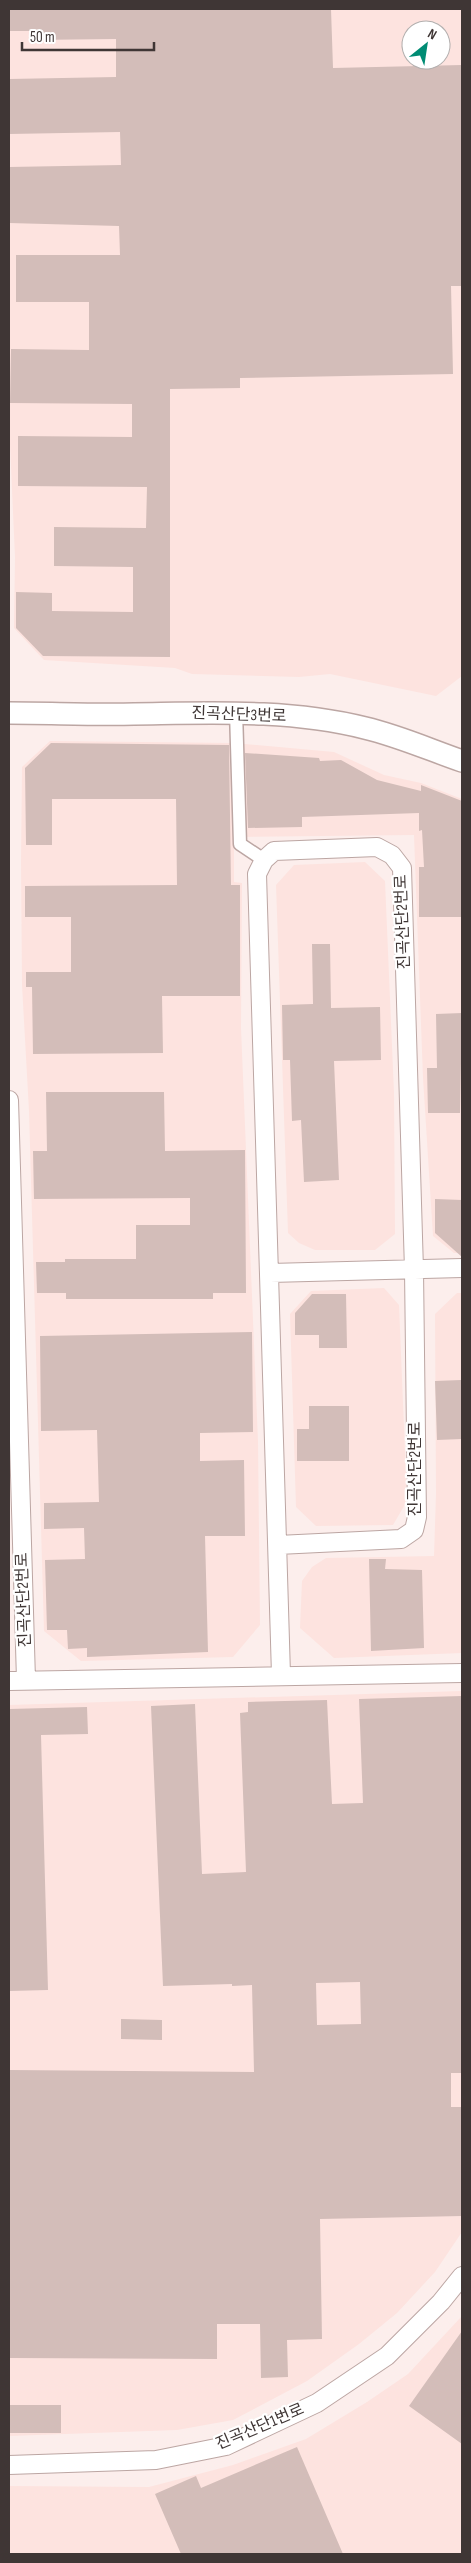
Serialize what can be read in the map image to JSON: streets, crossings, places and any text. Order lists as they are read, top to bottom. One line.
{"streets":{"street":["진곡산단3번로","진곡산단2번로","진곡산단1번로"]},"scale_bar":"50 m","north":"top right"}
